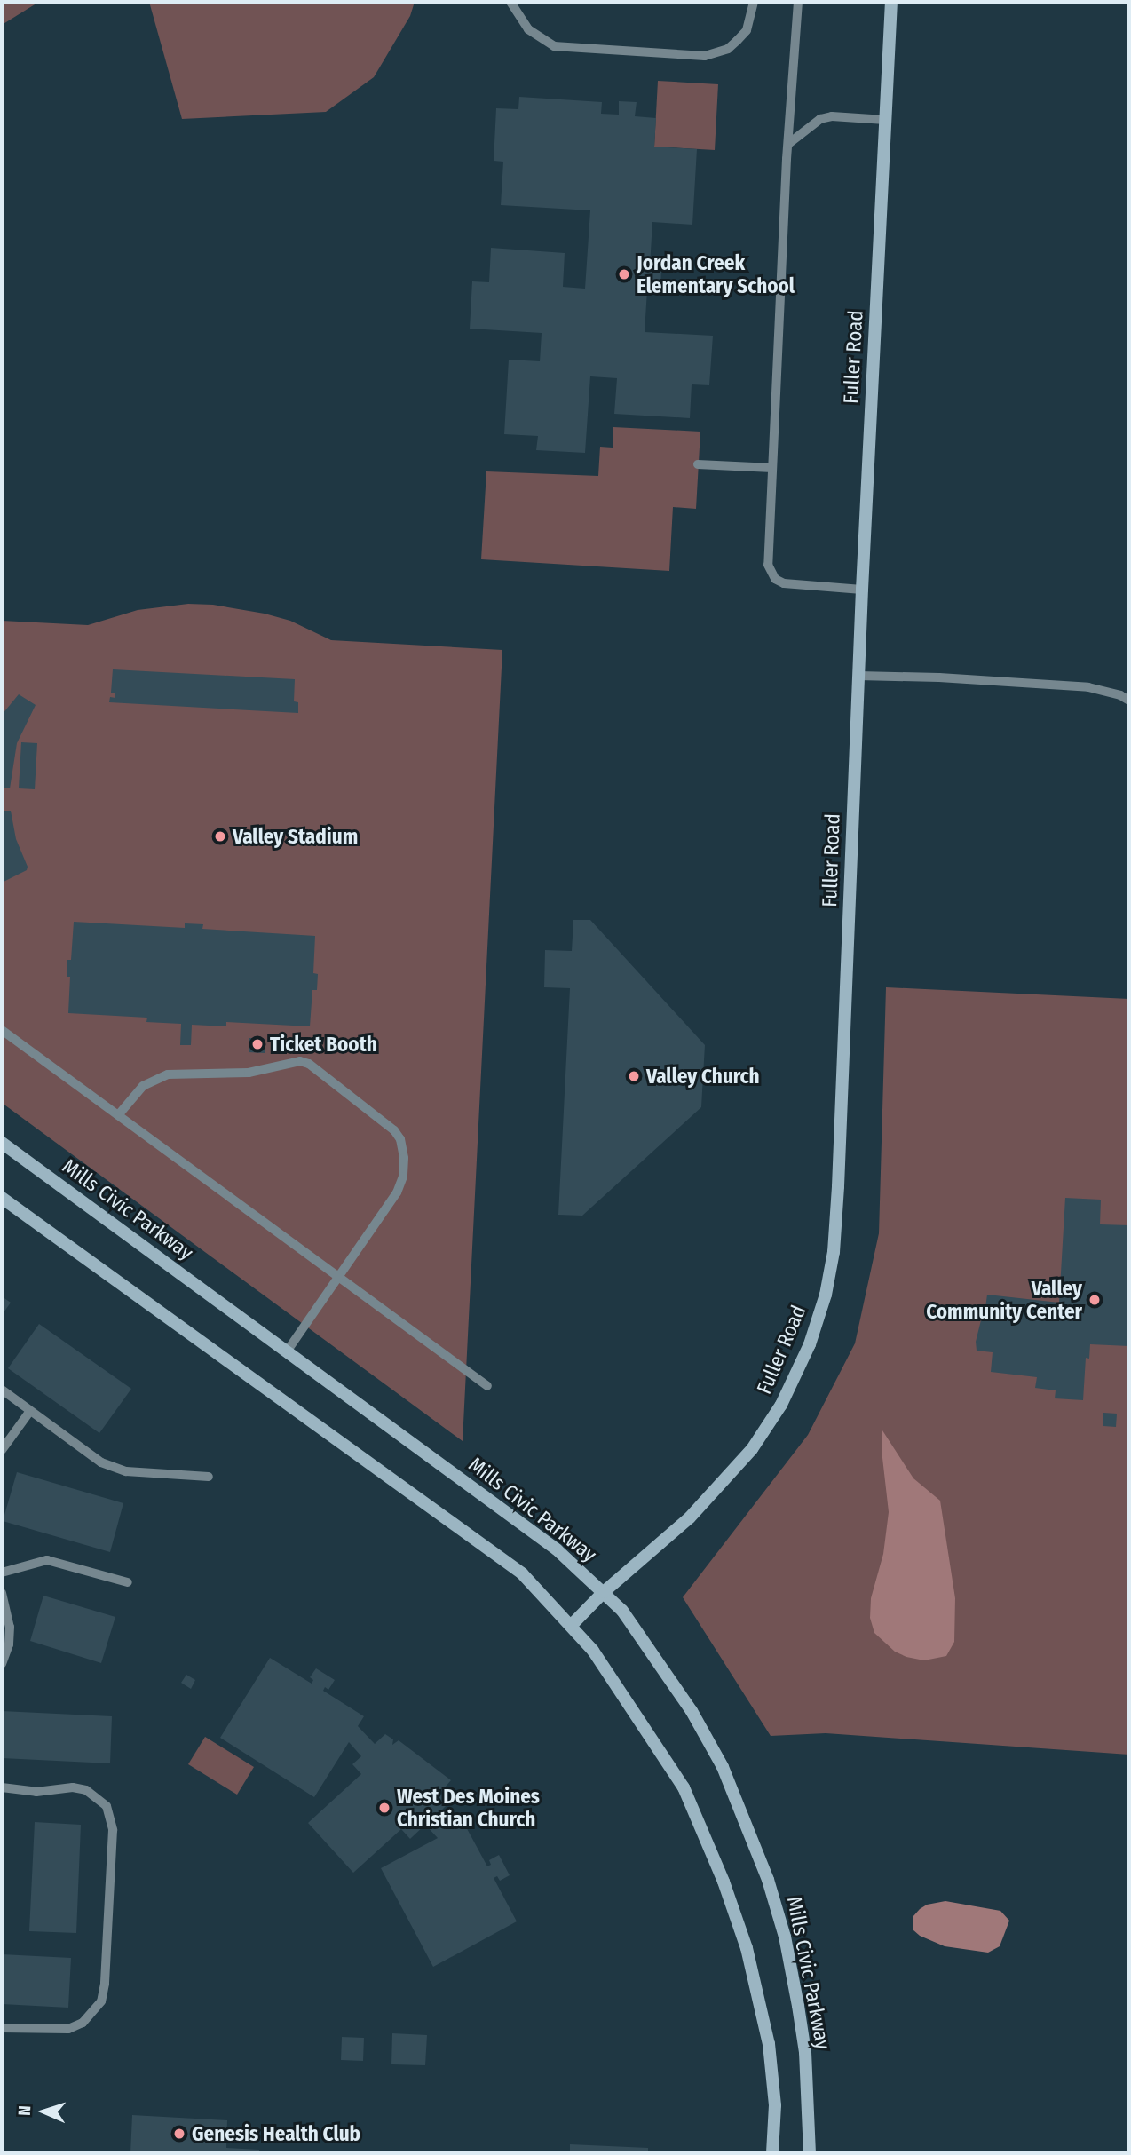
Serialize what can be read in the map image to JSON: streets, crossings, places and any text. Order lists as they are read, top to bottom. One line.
{"streets":{"main road":["Fuller Road","Mills Civic Parkway"]},"crossings":[["Fuller Road","Mills Civic Parkway"]],"places":["Jordan Creek Elementary School","Valley Stadium","Ticket Booth","Valley Church","Valley Community Center","West Des Moines Christian Church","Genesis Health Club"],"north":"left"}
